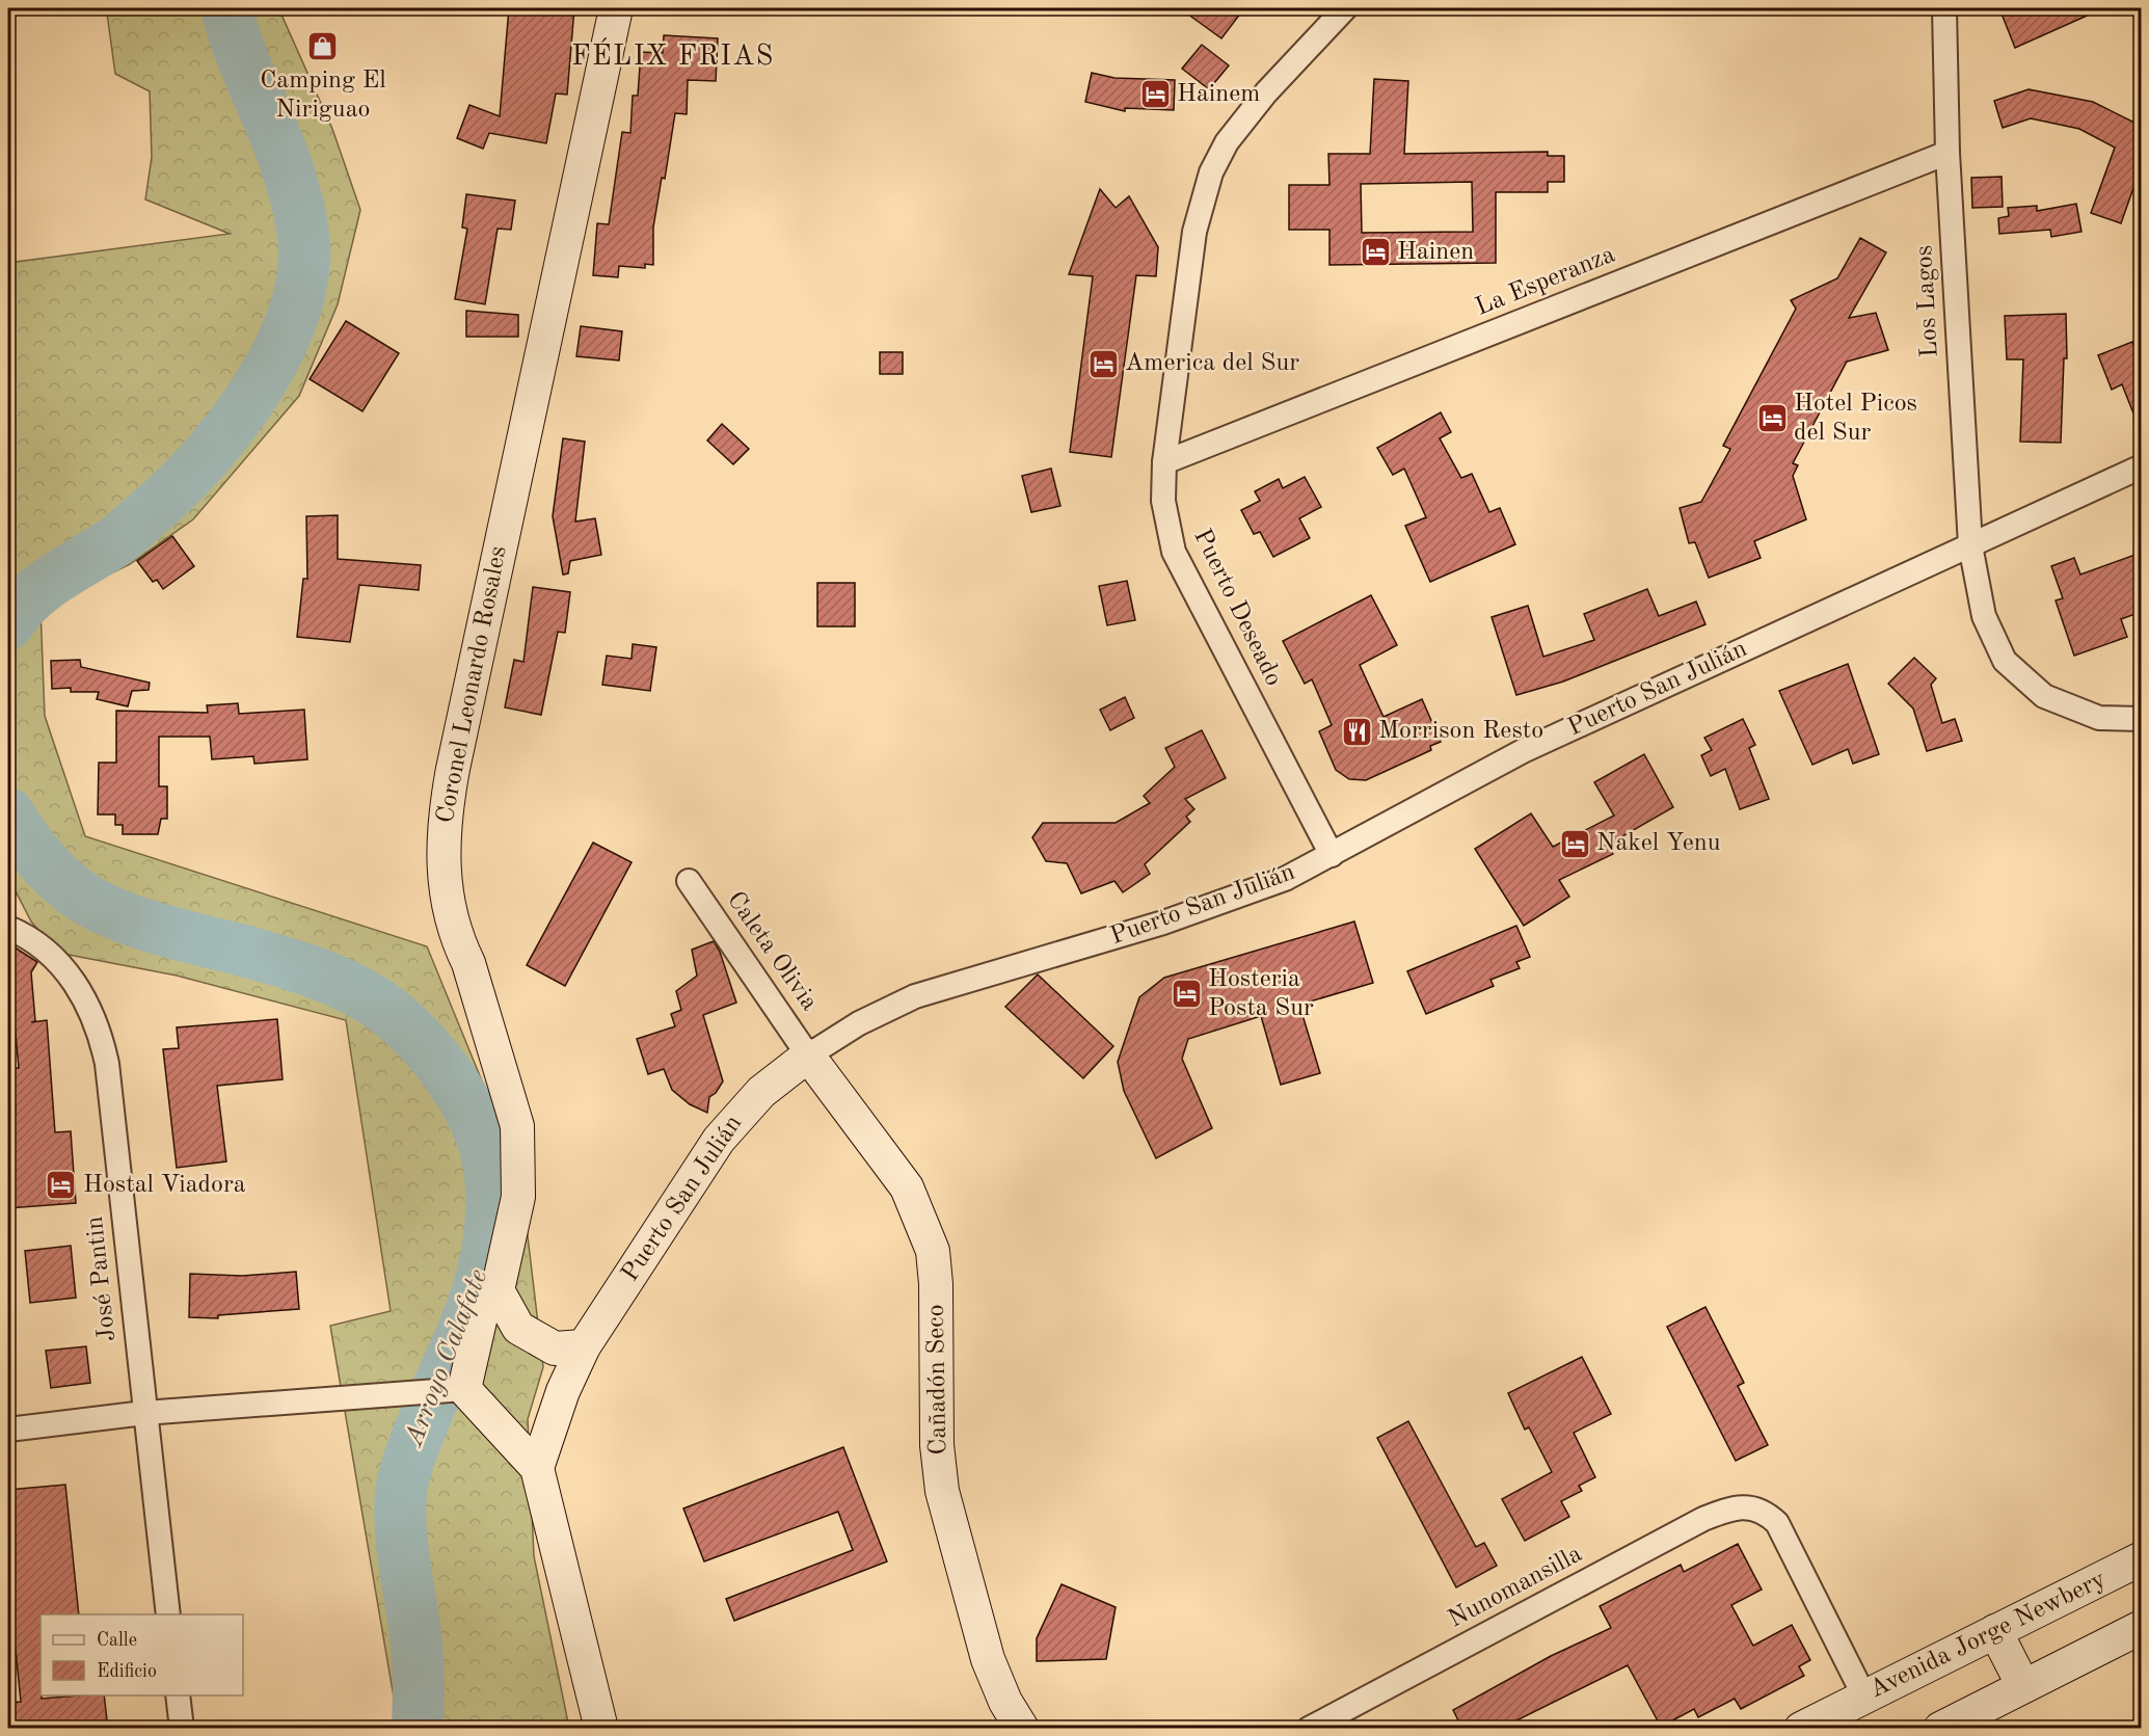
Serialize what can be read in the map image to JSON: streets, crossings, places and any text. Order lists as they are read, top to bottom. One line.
{"streets":{"main road":["Coronel Leonardo Rosales","Puerto San Julián","Cañadón Seco","Avenida Jorge Newbery"],"street":["La Esperanza","Los Lagos","Puerto Deseado","Caleta Olivia","José Pantin","Nunomansilla"]},"crossings":[["La Esperanza","Los Lagos"],["La Esperanza","Puerto Deseado"],["Los Lagos","Puerto San Julián"],["Puerto Deseado","Puerto San Julián"],["Puerto San Julián","Caleta Olivia"],["Puerto San Julián","Cañadón Seco"],["Caleta Olivia","Cañadón Seco"],["Nunomansilla","Avenida Jorge Newbery"]],"districts":["FÉLIX FRIAS"],"water":["Arroyo Calafate"],"places":{"shop":["Camping El Niriguao"],"hotel":["Hainem","Hainen","America del Sur","Hotel Picos del Sur","Nakel Yenu","Hosteria Posta Sur","Hostal Viadora"],"restaurant":["Morrison Resto"]},"legend":["Calle","Edificio"]}
